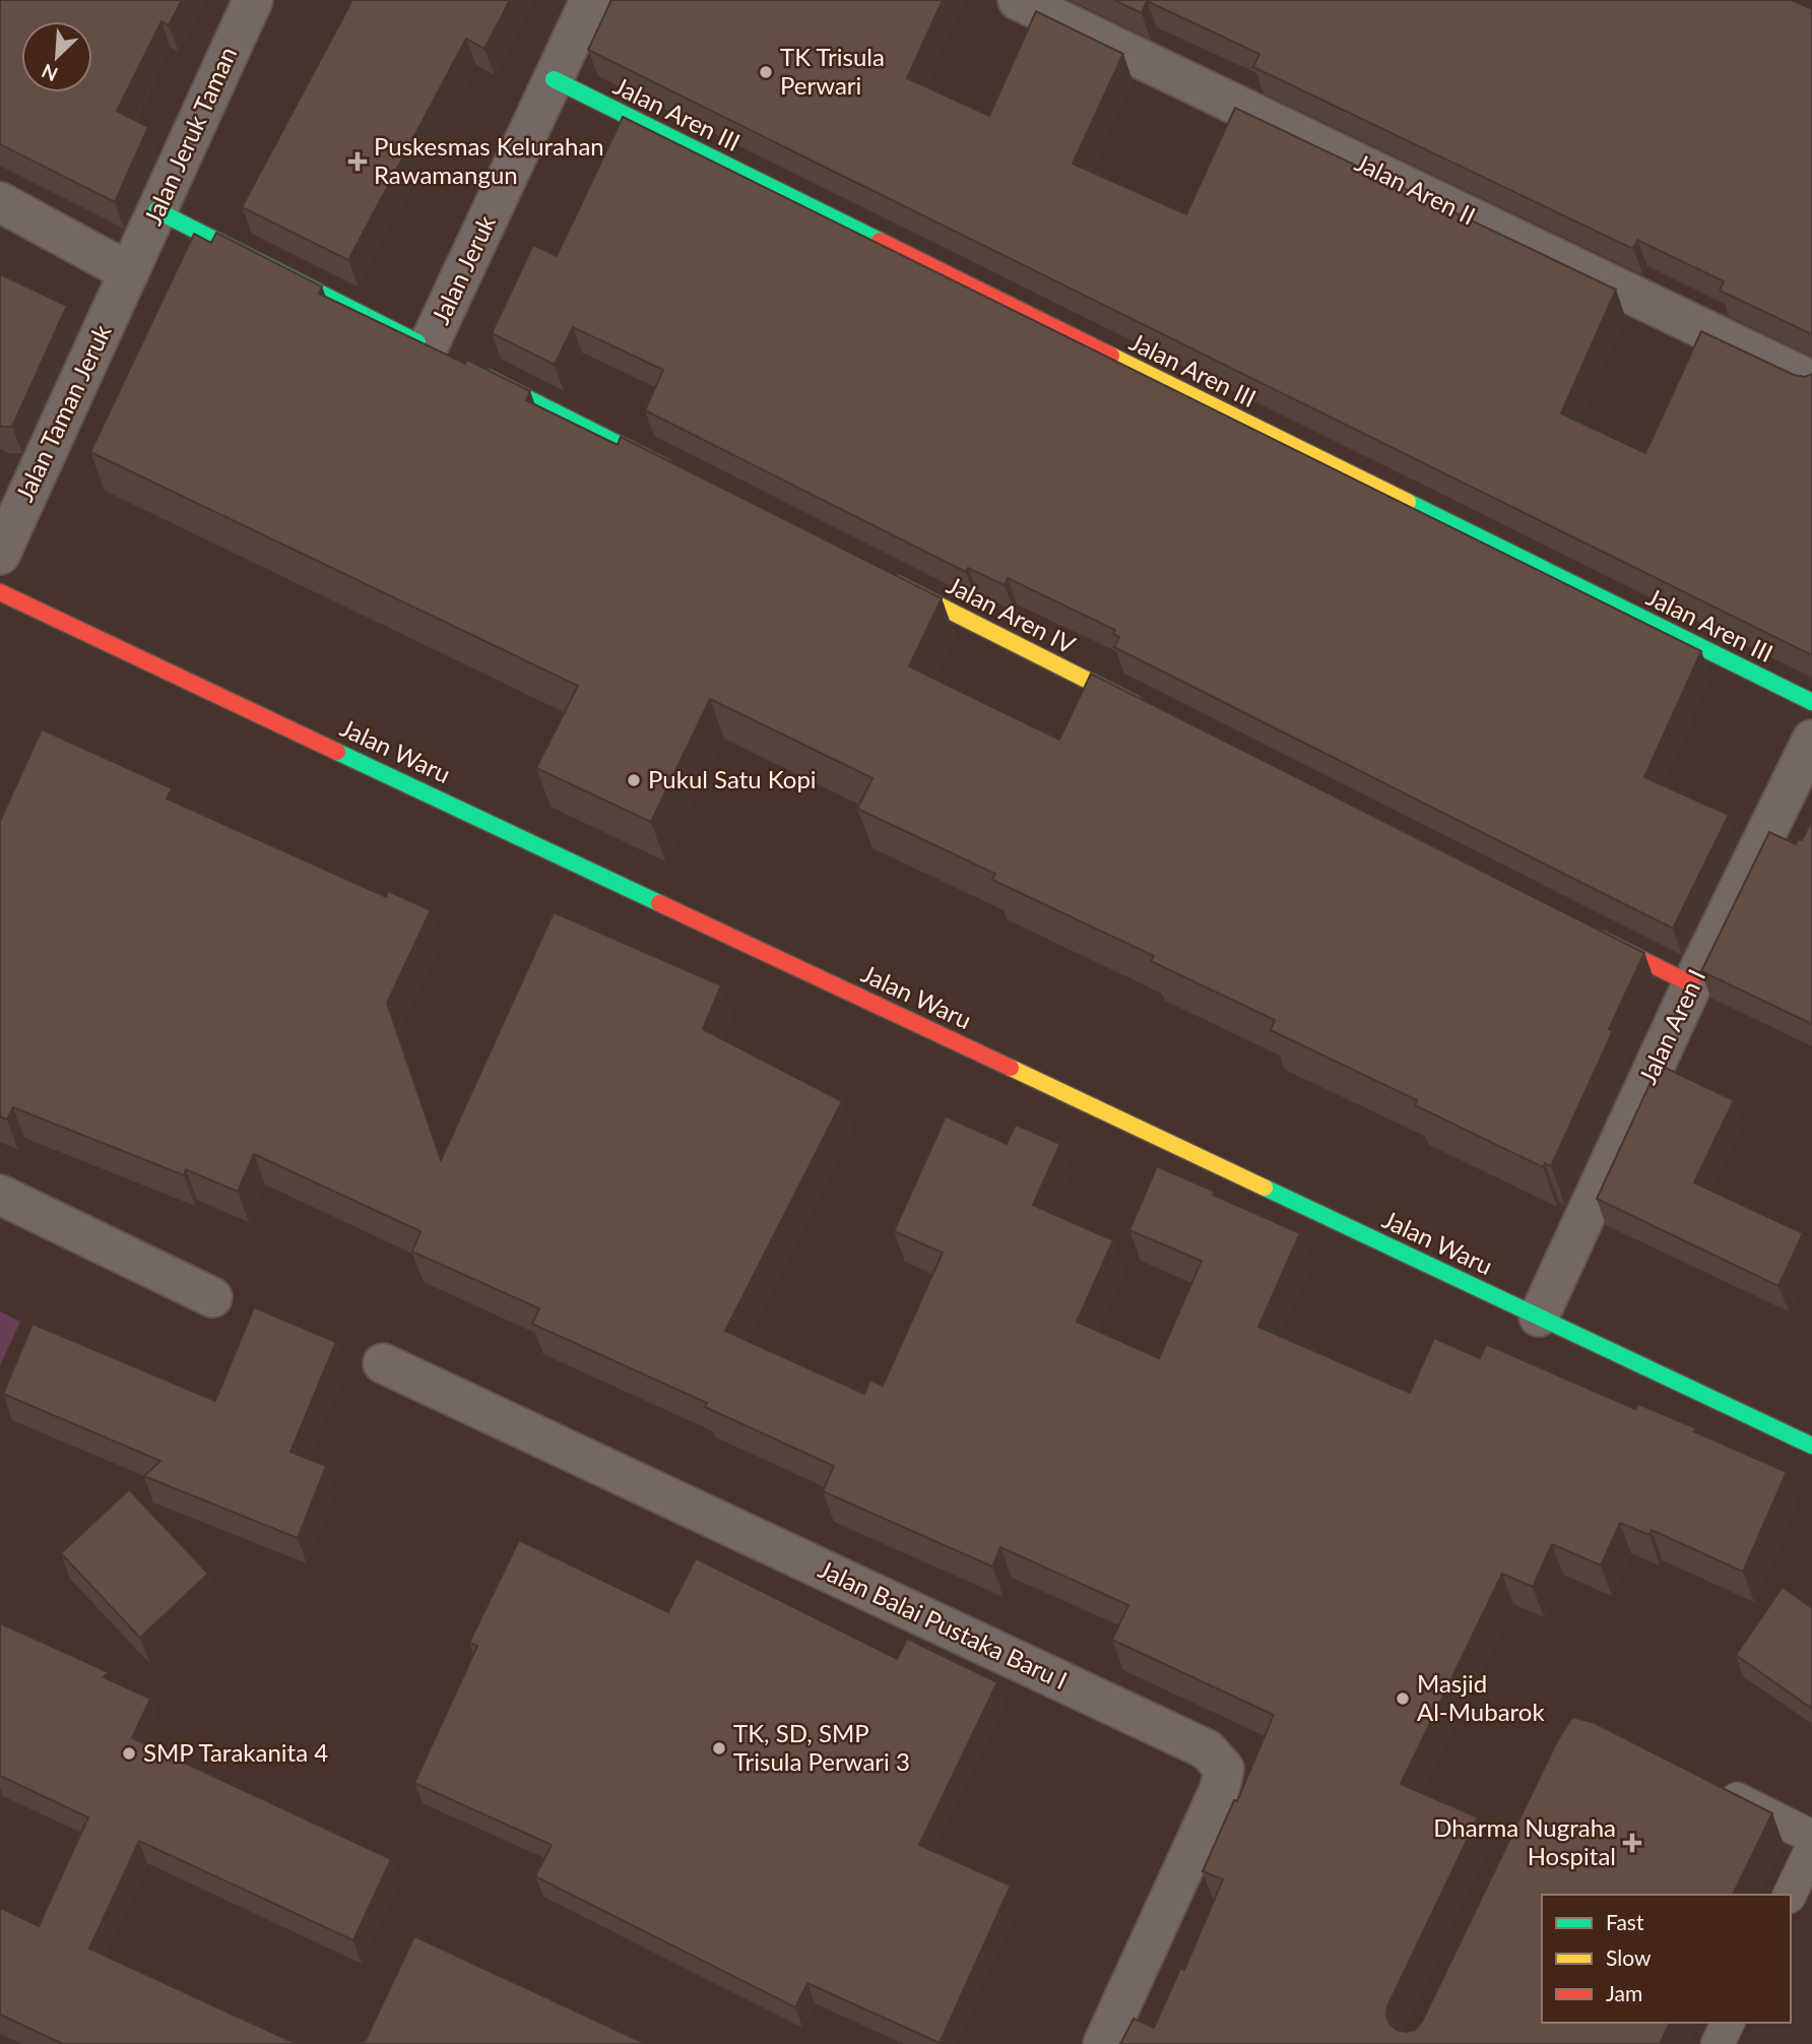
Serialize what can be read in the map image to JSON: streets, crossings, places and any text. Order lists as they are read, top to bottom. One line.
{"streets":{"street":["Jalan Aren III","Jalan Jeruk Taman","Jalan Aren II","Jalan Jeruk","Jalan Taman Jeruk","Jalan Aren IV","Jalan Waru","Jalan Aren I","Jalan Balai Pustaka Baru I"]},"crossings":[["Jalan Aren III","Jalan Jeruk"],["Jalan Jeruk Taman","Jalan Taman Jeruk"],["Jalan Waru","Jalan Aren I"]],"places":{"other":["TK Trisula Perwari","Pukul Satu Kopi","Masjid Al-Mubarok","TK, SD, SMP Trisula Perwari 3","SMP Tarakanita 4"],"health":["Puskesmas Kelurahan Rawamangun","Dharma Nugraha Hospital"]},"legend":["Fast","Slow","Jam"],"north":"bottom left"}
